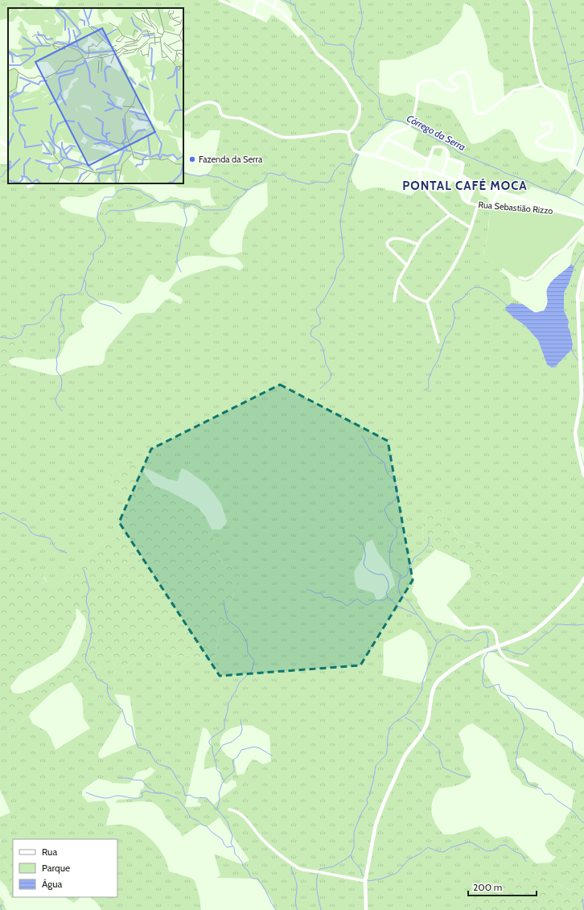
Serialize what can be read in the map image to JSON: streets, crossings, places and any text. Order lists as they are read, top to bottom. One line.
{"streets":{"street":["Rua Sebastião Rizzo"]},"districts":["PONTAL CAFÉ MOCA"],"water":["Córrego da Serra"],"places":["Fazenda da Serra"],"legend":["Rua","Parque","Água"],"scale_bar":"200 m"}
